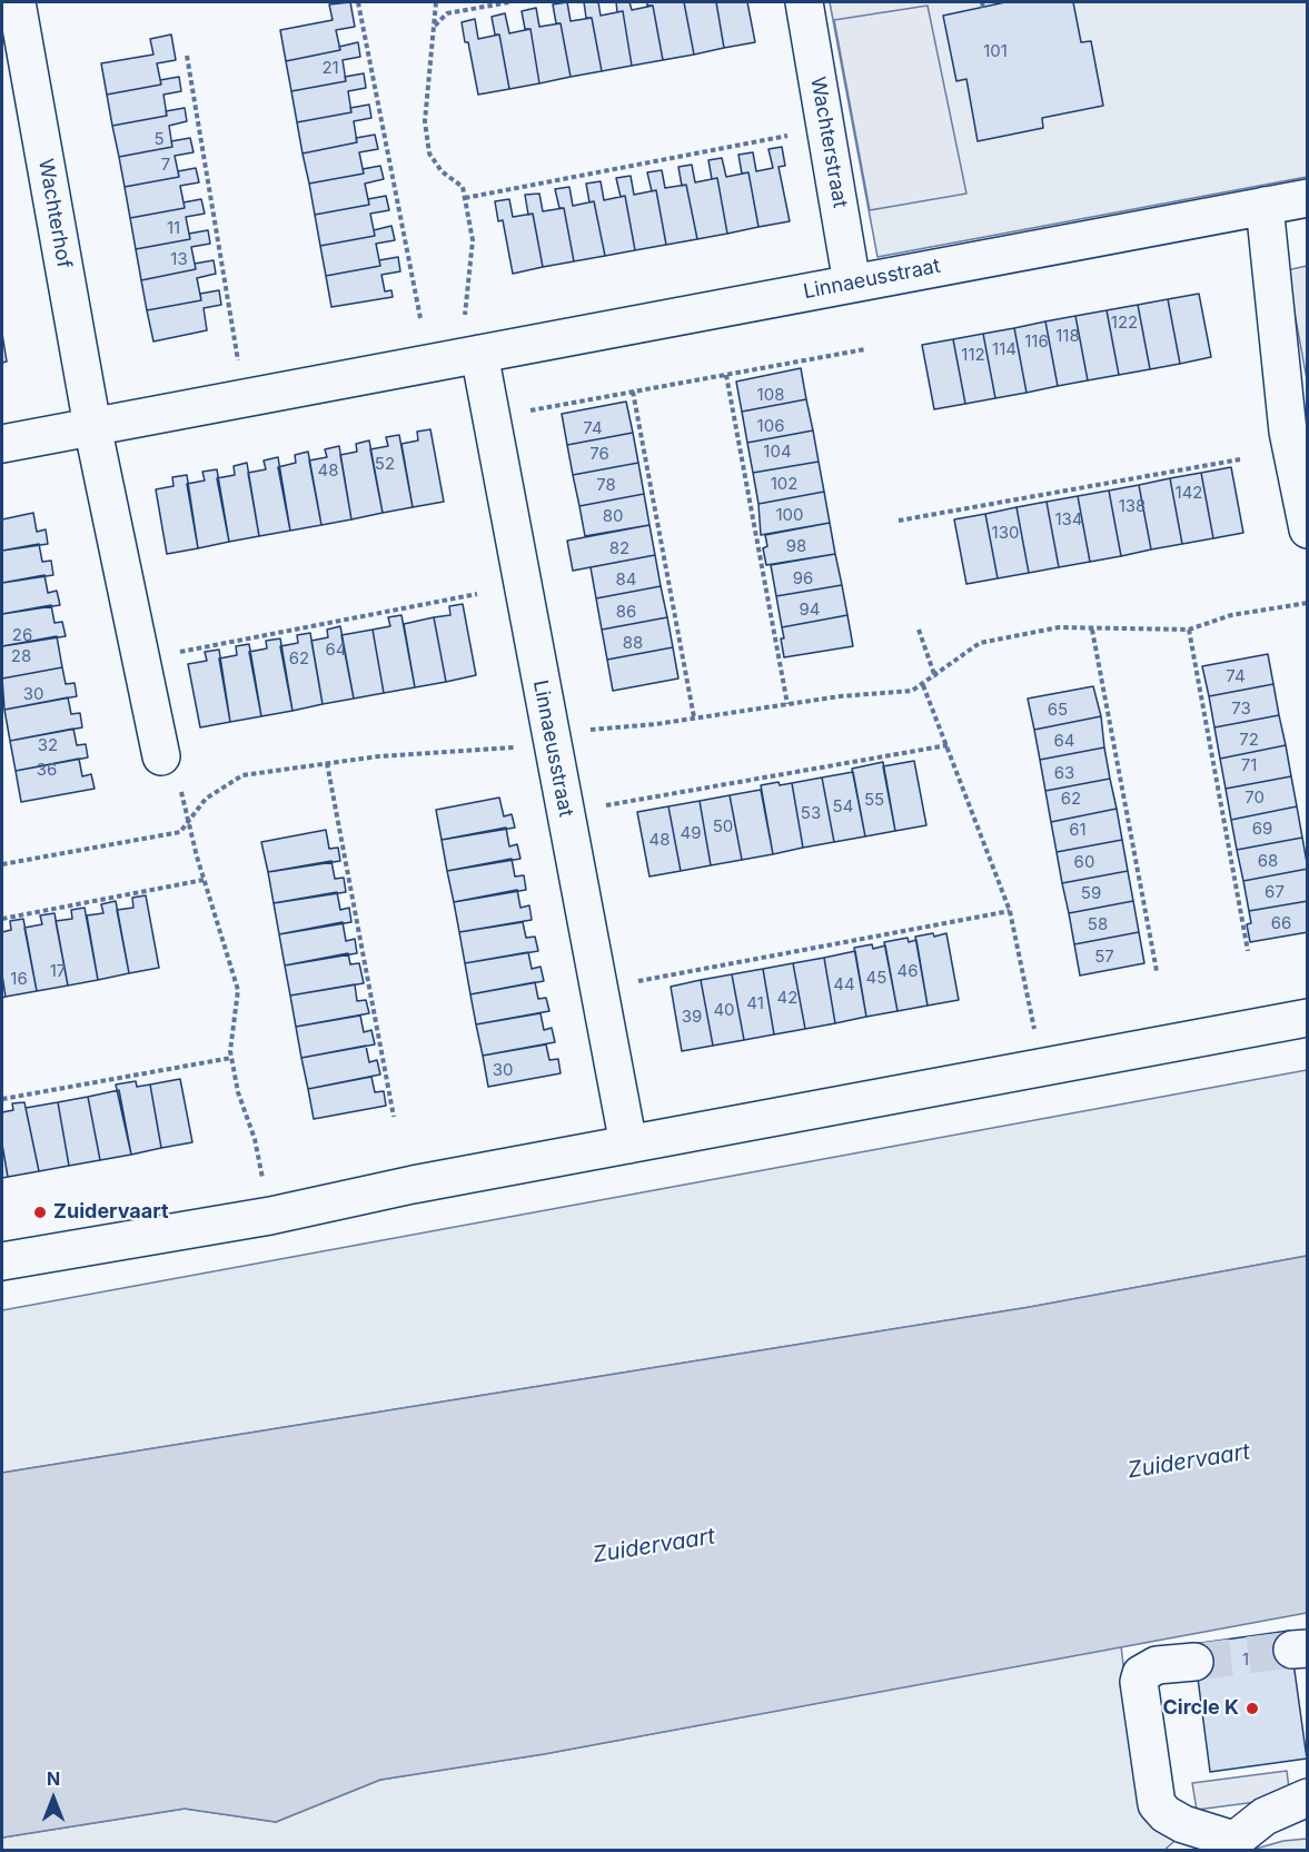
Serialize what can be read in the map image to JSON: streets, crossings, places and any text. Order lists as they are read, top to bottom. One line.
{"streets":{"street":["Wachterstraat","Wachterhof","Linnaeusstraat"]},"crossings":[["Wachterstraat","Linnaeusstraat"],["Wachterhof","Linnaeusstraat"]],"water":["Zuidervaart"],"places":["Zuidervaart","Circle K"],"house_numbers":["101","21","5","7","11","13","122","118","116","114","112","108","106","74","104","76","52","48","102","78","142","138","100","80","134","130","98","82","96","84","94","86","26","88","64","28","62","74","30","73","65","72","64","32","71","36","63","70","62","55","54","53","50","69","61","49","48","68","60","67","59","66","58","57","17","46","45","16","44","42","41","40","39","30","1"],"north":"top"}
